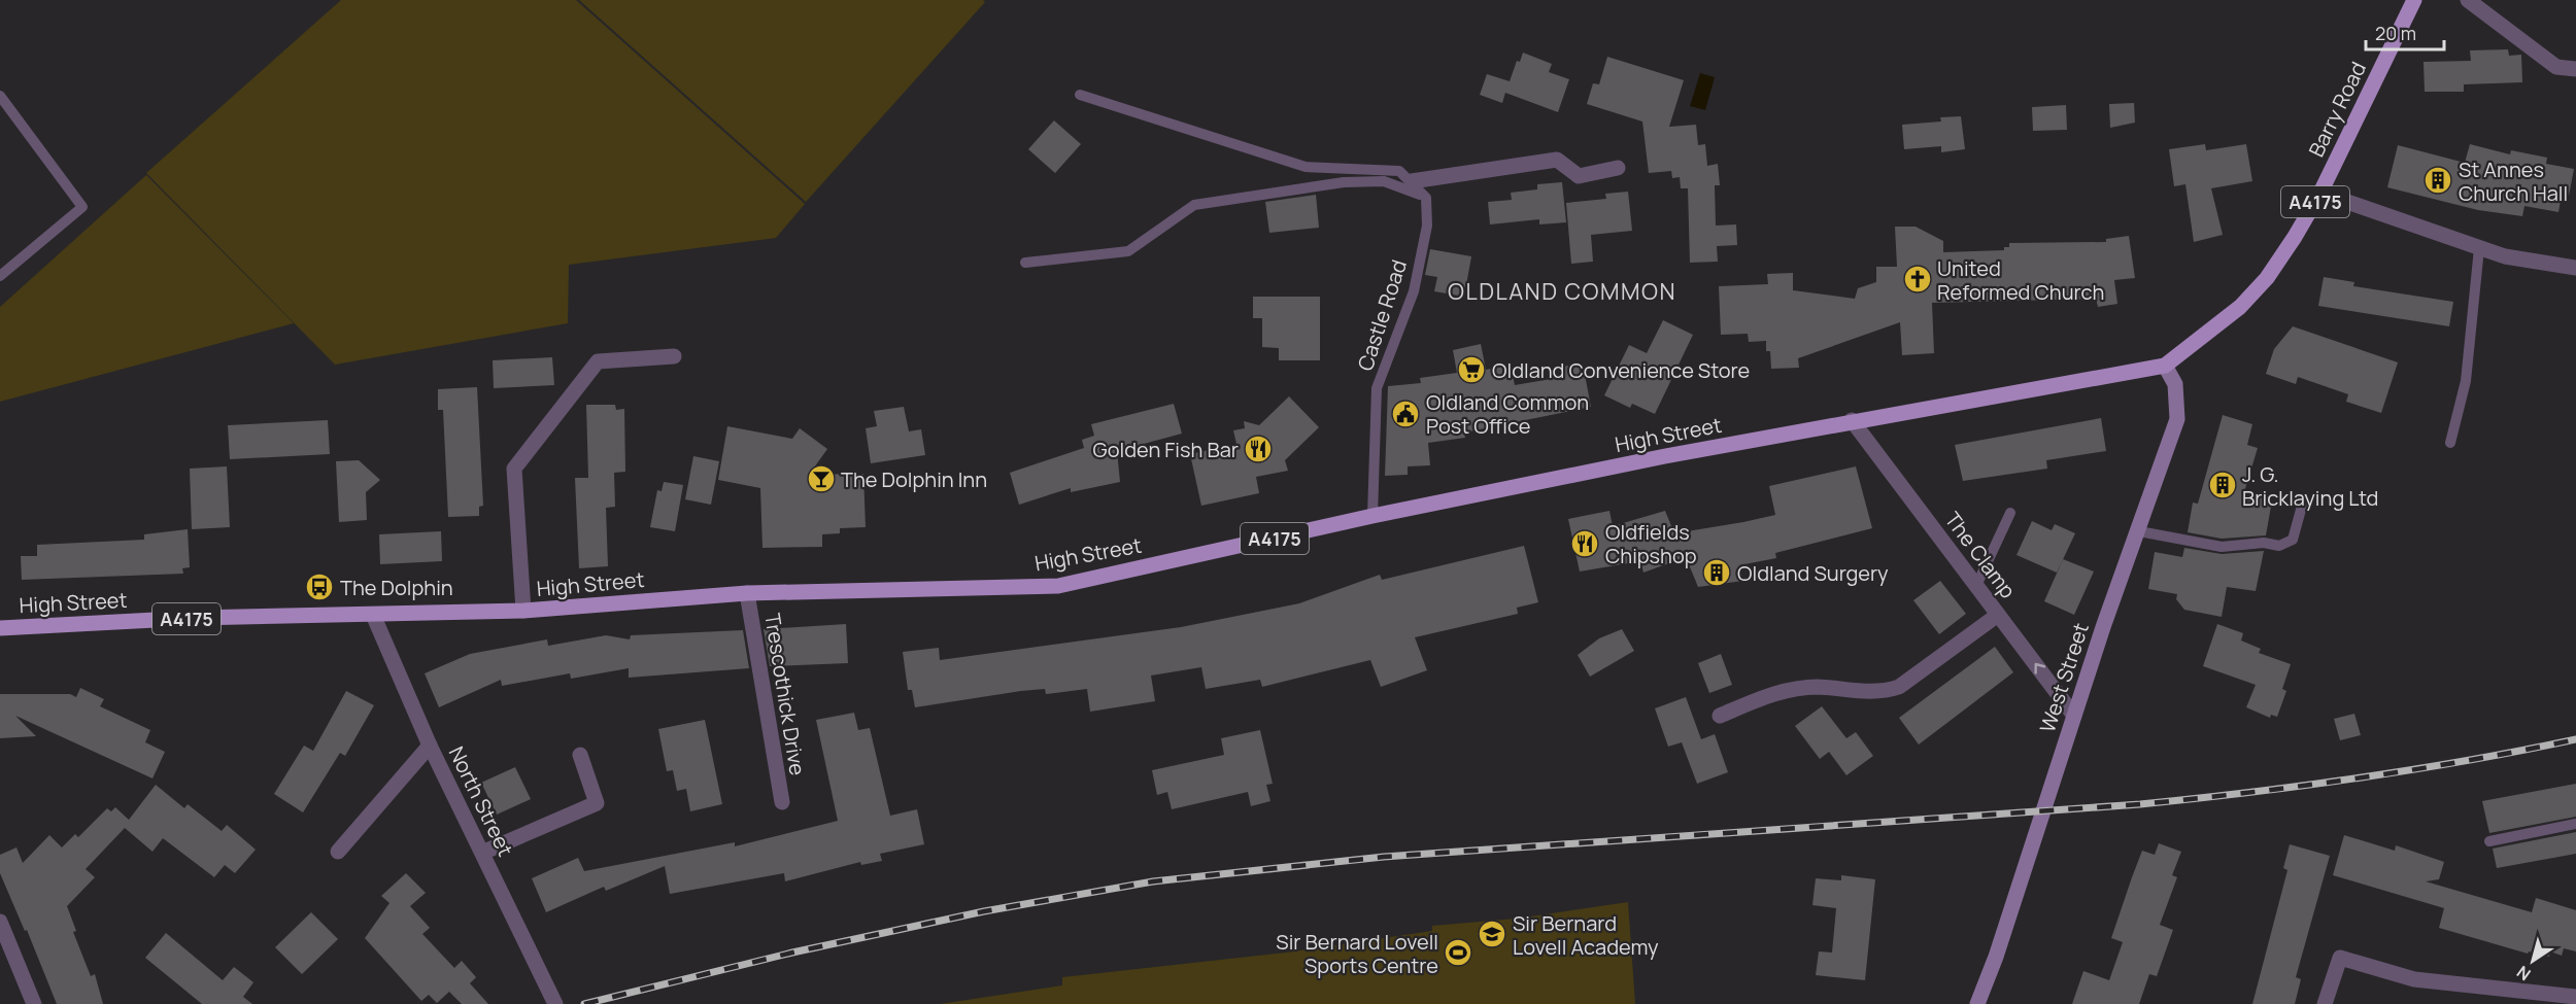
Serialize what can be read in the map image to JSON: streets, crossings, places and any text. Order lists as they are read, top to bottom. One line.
{"streets":{"main road":["Barry Road","A4175","High Street"],"street":["The Clamp","West Street","Trescothick Drive","North Street"],"lane":["Castle Road"]},"crossings":[["Barry Road","High Street"],["Barry Road","West Street"],["Castle Road","High Street"],["High Street","The Clamp"],["High Street","West Street"],["High Street","Trescothick Drive"],["High Street","North Street"],["The Clamp","West Street"]],"districts":["OLDLAND COMMON"],"places":{"building":["St Annes Church Hall","J. G. Bricklaying Ltd","Oldland Surgery"],"church":["United Reformed Church"],"supermarket":["Oldland Convenience Store"],"public building":["Oldland Common Post Office"],"restaurant":["Golden Fish Bar","Oldfields Chipshop"],"bar":["The Dolphin Inn"],"bus stop":["The Dolphin"],"school or university":["Sir Bernard Lovell Academy"],"sports":["Sir Bernard Lovell Sports Centre"]},"scale_bar":"20 m","north":"bottom left"}
